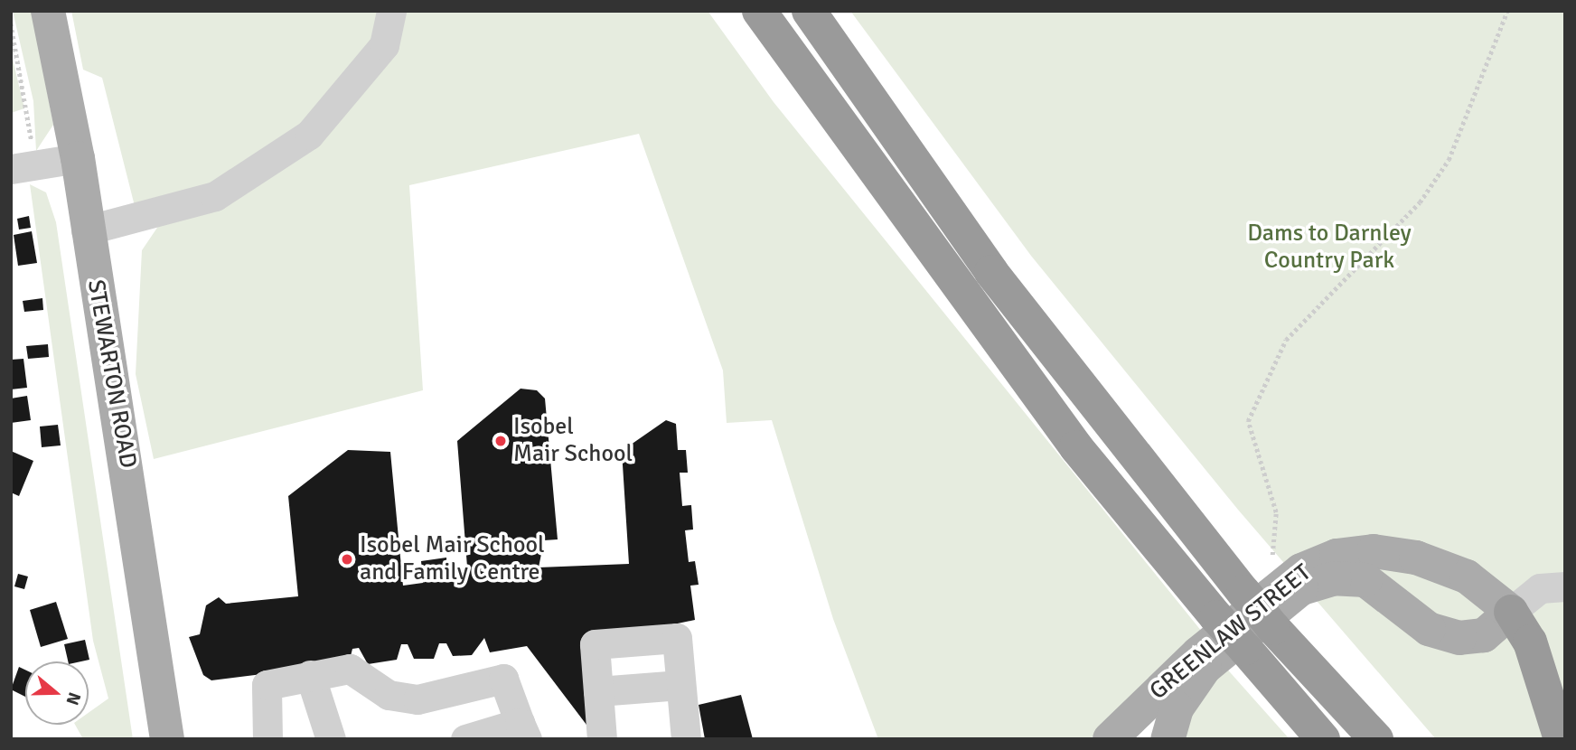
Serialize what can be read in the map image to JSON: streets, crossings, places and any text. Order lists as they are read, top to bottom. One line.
{"streets":{"main road":["STEWARTON ROAD","GREENLAW STREET"]},"parks":["Dams to Darnley Country Park"],"places":["Isobel Mair School","Isobel Mair School and Family Centre"],"north":"right"}
